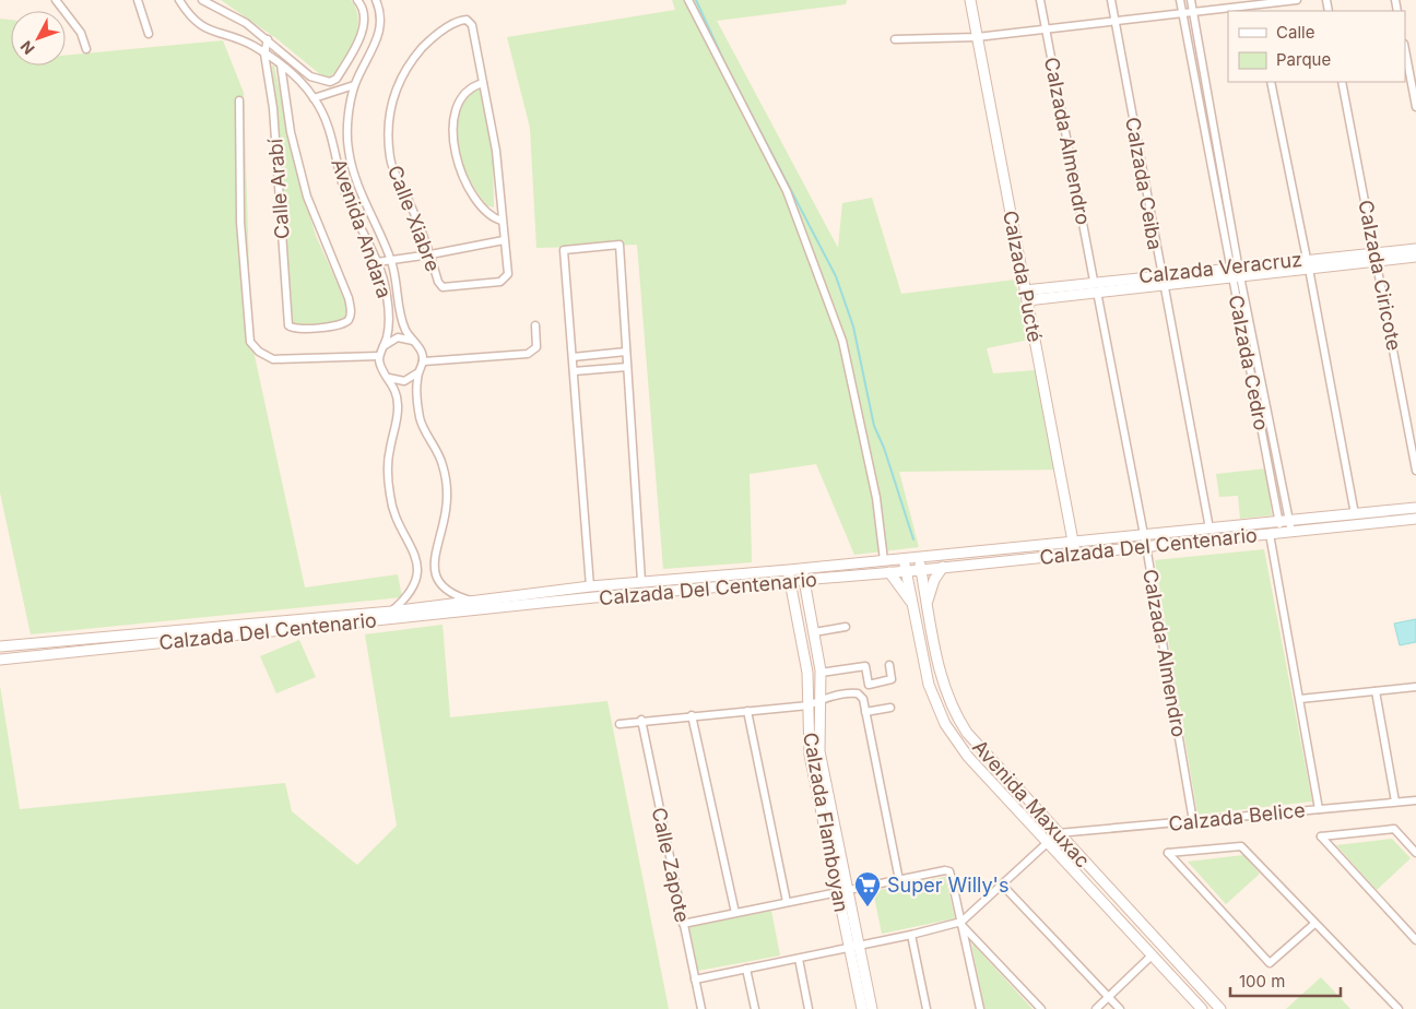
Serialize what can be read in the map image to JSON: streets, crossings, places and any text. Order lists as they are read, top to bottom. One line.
{"streets":{"main road":["Calzada Veracruz","Calzada Pucté","Calzada Del Centenario","Avenida Maxuxac","Calzada Flamboyan"],"street":["Calzada Almendro","Calzada Ceiba","Calle Arabí","Calle Xiabre","Avenida Andara","Calzada Ciricote","Calzada Cedro","Calzada Belice","Calle Zapote"]},"crossings":[["Calzada Almendro","Calzada Veracruz"],["Calzada Almendro","Calzada Del Centenario"],["Calzada Almendro","Calzada Belice"],["Calzada Ceiba","Calzada Veracruz"],["Calzada Ceiba","Calzada Del Centenario"],["Calle Arabí","Avenida Andara"],["Calzada Veracruz","Calzada Ciricote"],["Calzada Veracruz","Calzada Pucté"],["Calzada Veracruz","Calzada Cedro"],["Calzada Pucté","Calzada Del Centenario"],["Calzada Cedro","Calzada Del Centenario"],["Calzada Del Centenario","Avenida Maxuxac"],["Calzada Del Centenario","Calzada Flamboyan"],["Avenida Maxuxac","Calzada Belice"]],"places":{"supermarket":["Super Willy's"]},"legend":["Calle","Parque"],"scale_bar":"100 m","north":"bottom left"}
